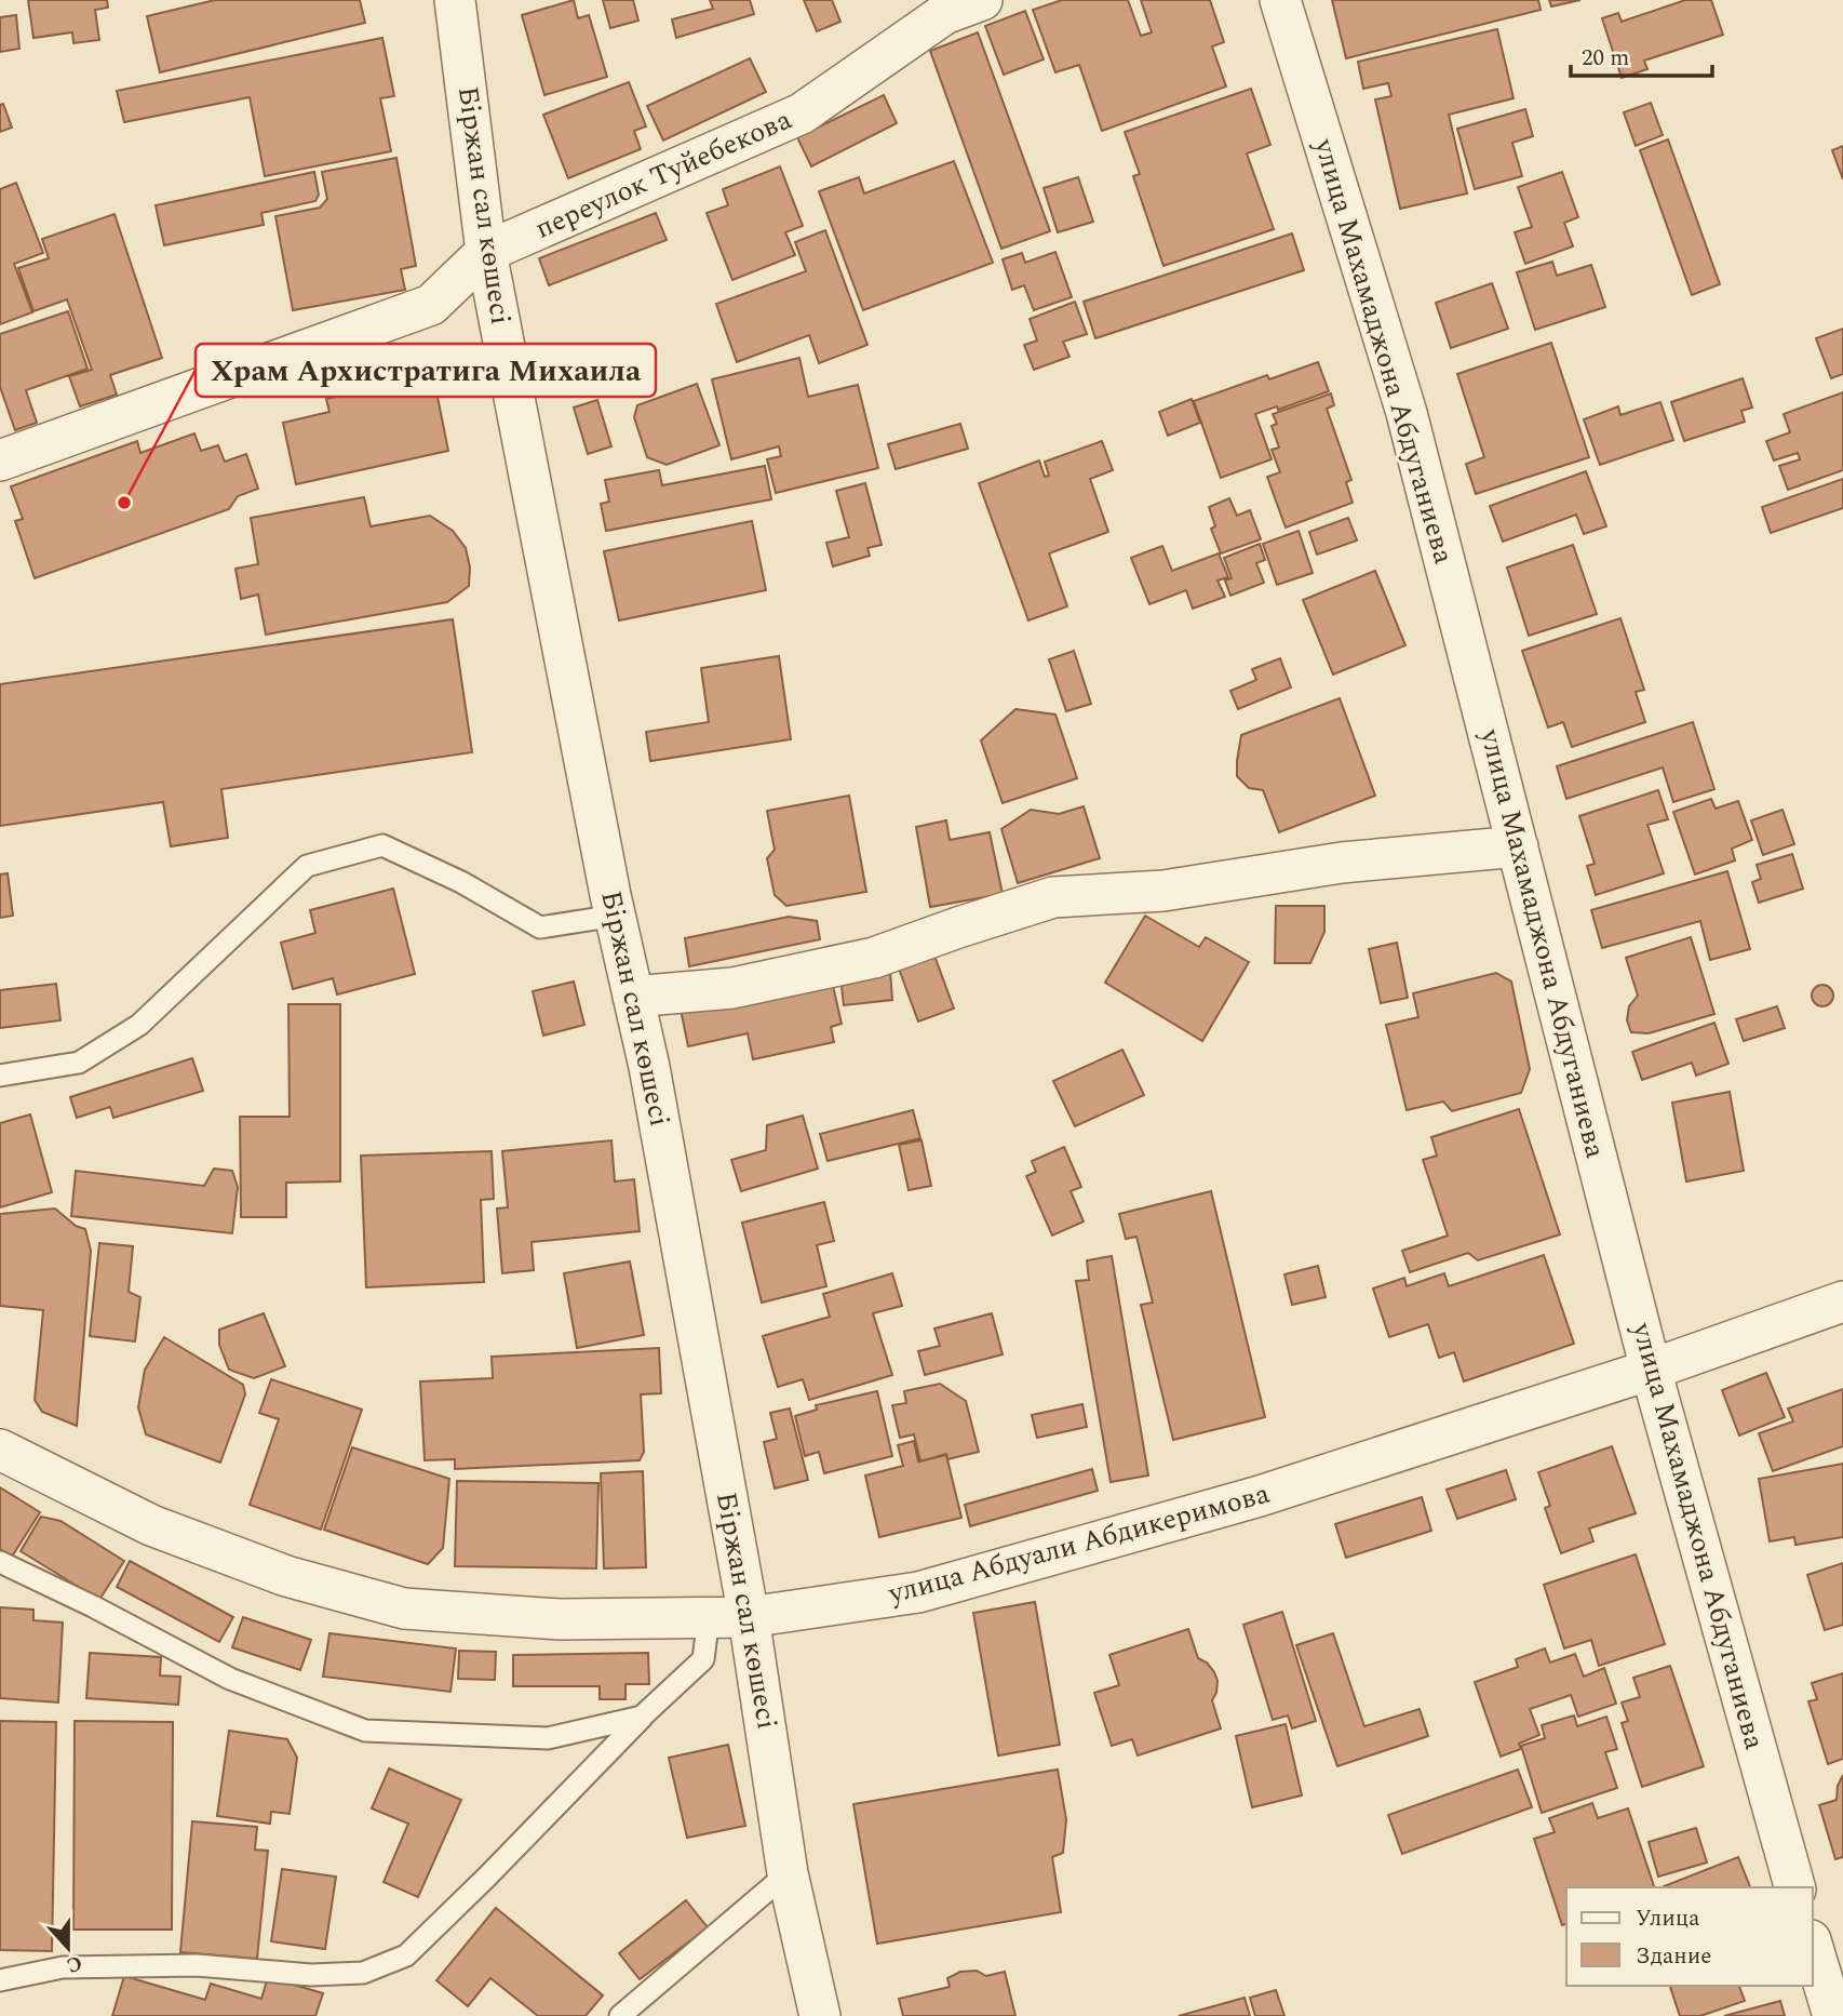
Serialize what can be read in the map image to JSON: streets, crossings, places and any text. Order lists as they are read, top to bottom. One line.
{"streets":{"street":["переулок Туйебекова","Біржан сал көшесі","улица Махамаджона Абдуганиева","улица Абдуали Абдикеримова"]},"crossings":[["переулок Туйебекова","Біржан сал көшесі"],["Біржан сал көшесі","улица Абдуали Абдикеримова"],["улица Махамаджона Абдуганиева","улица Абдуали Абдикеримова"]],"places":["Храм Архистратига Михаила"],"legend":["Улица","Здание"],"scale_bar":"20 m","north":"bottom"}
